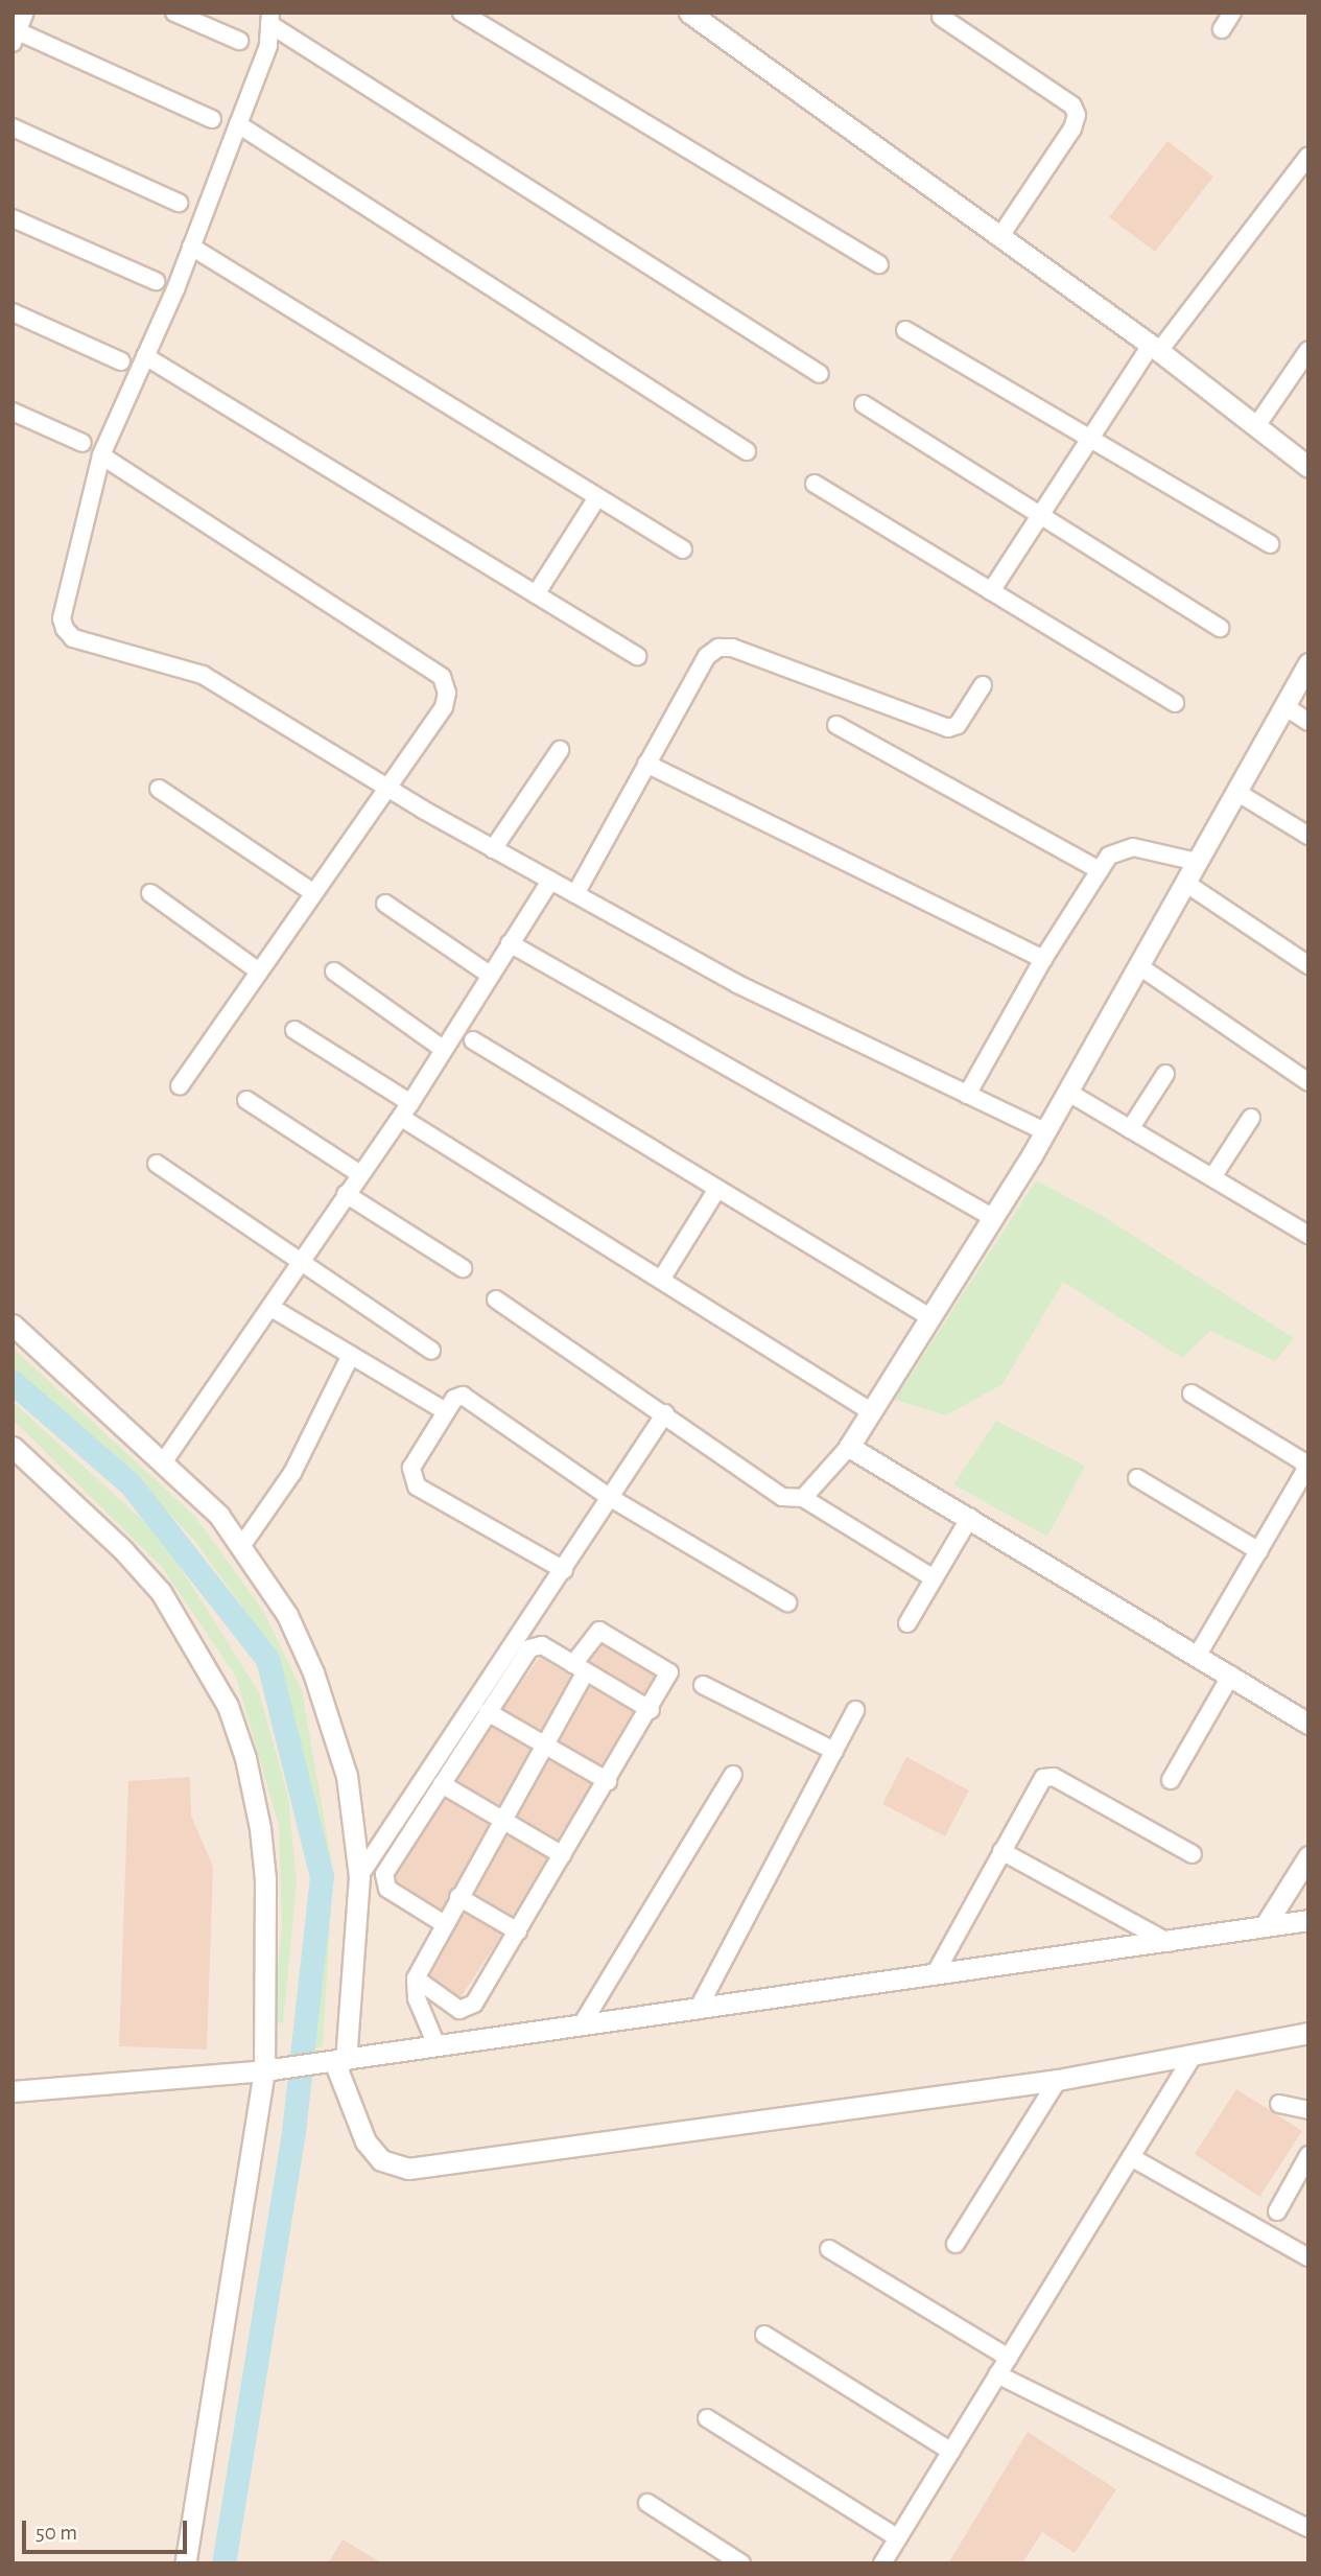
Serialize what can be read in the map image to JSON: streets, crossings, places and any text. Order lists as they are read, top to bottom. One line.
{"scale_bar":"50 m"}
